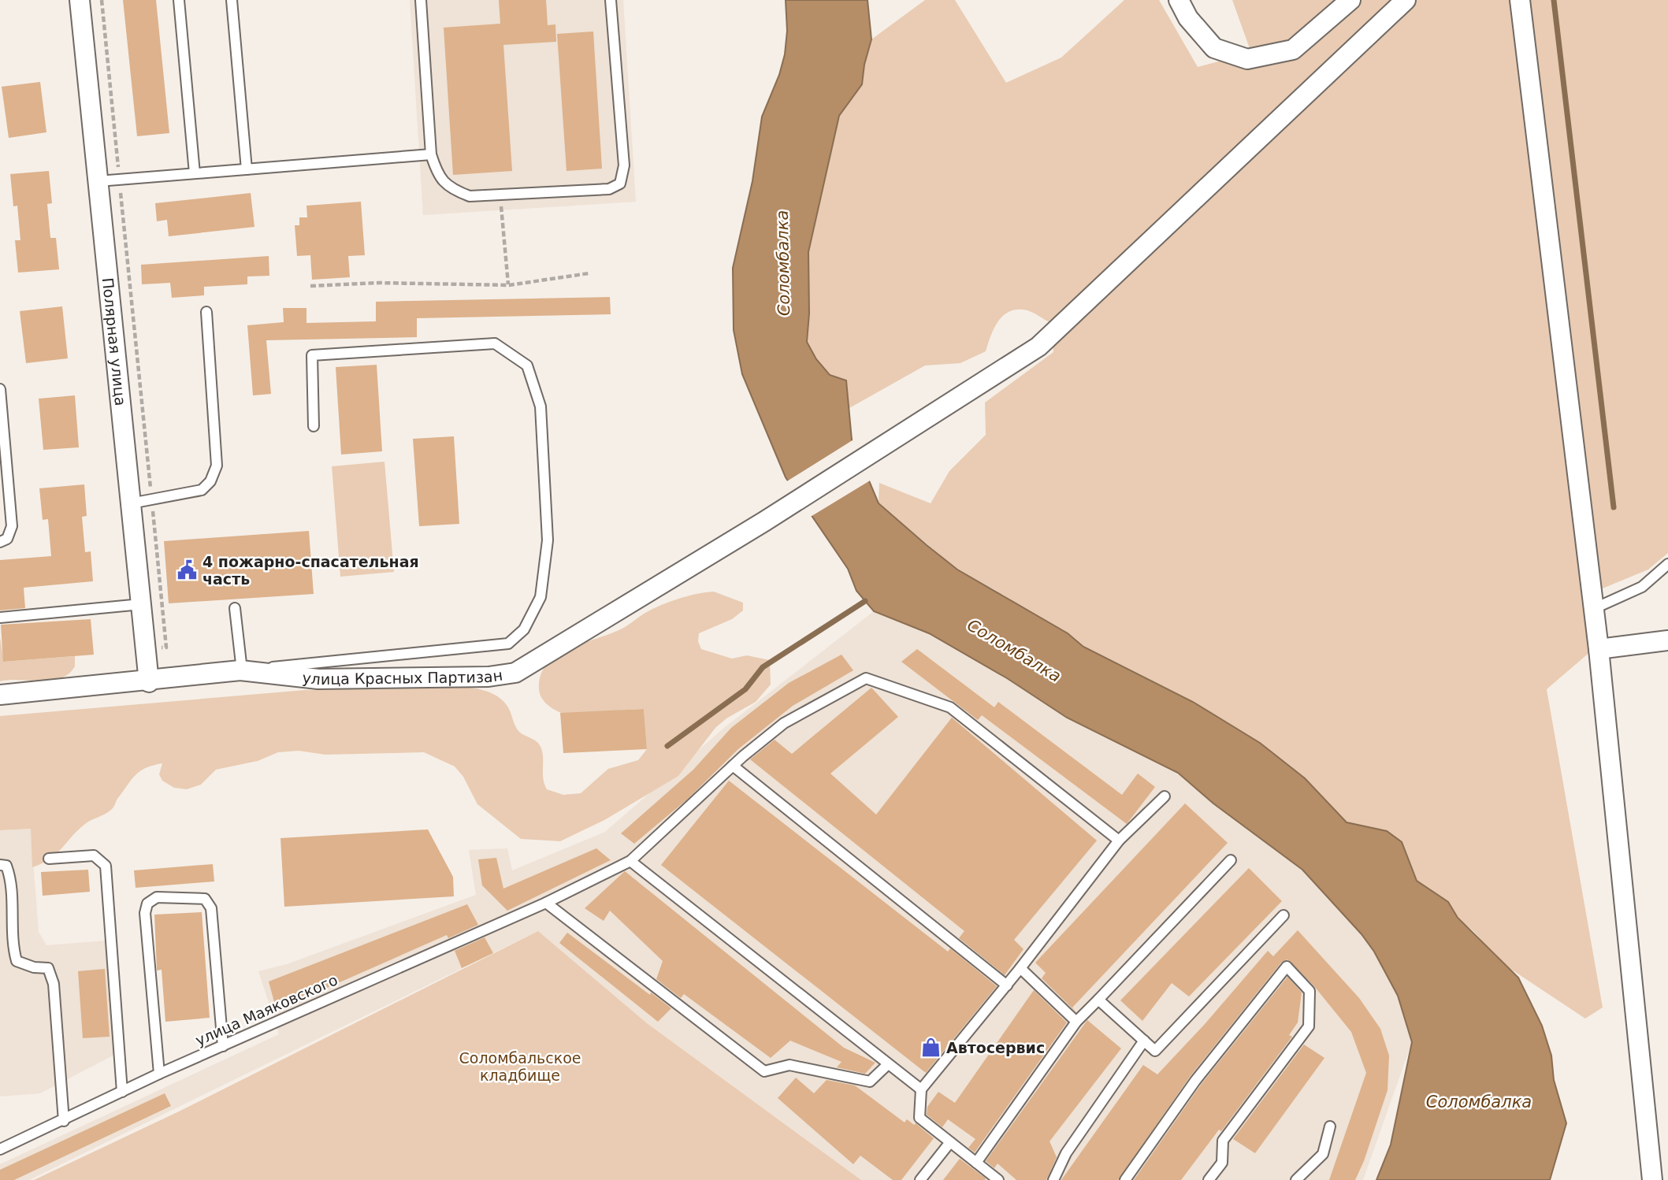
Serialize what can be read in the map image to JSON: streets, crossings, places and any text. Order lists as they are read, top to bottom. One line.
{"streets":{"street":["Полярная улица","улица Красных Партизан"],"lane":["улица Маяковского"]},"crossings":[["Полярная улица","улица Красных Партизан"]],"water":["Соломбалка"],"parks":["Соломбальское кладбище"],"places":{"public building":["4 пожарно-спасательная часть"],"shop":["Автосервис"]}}
